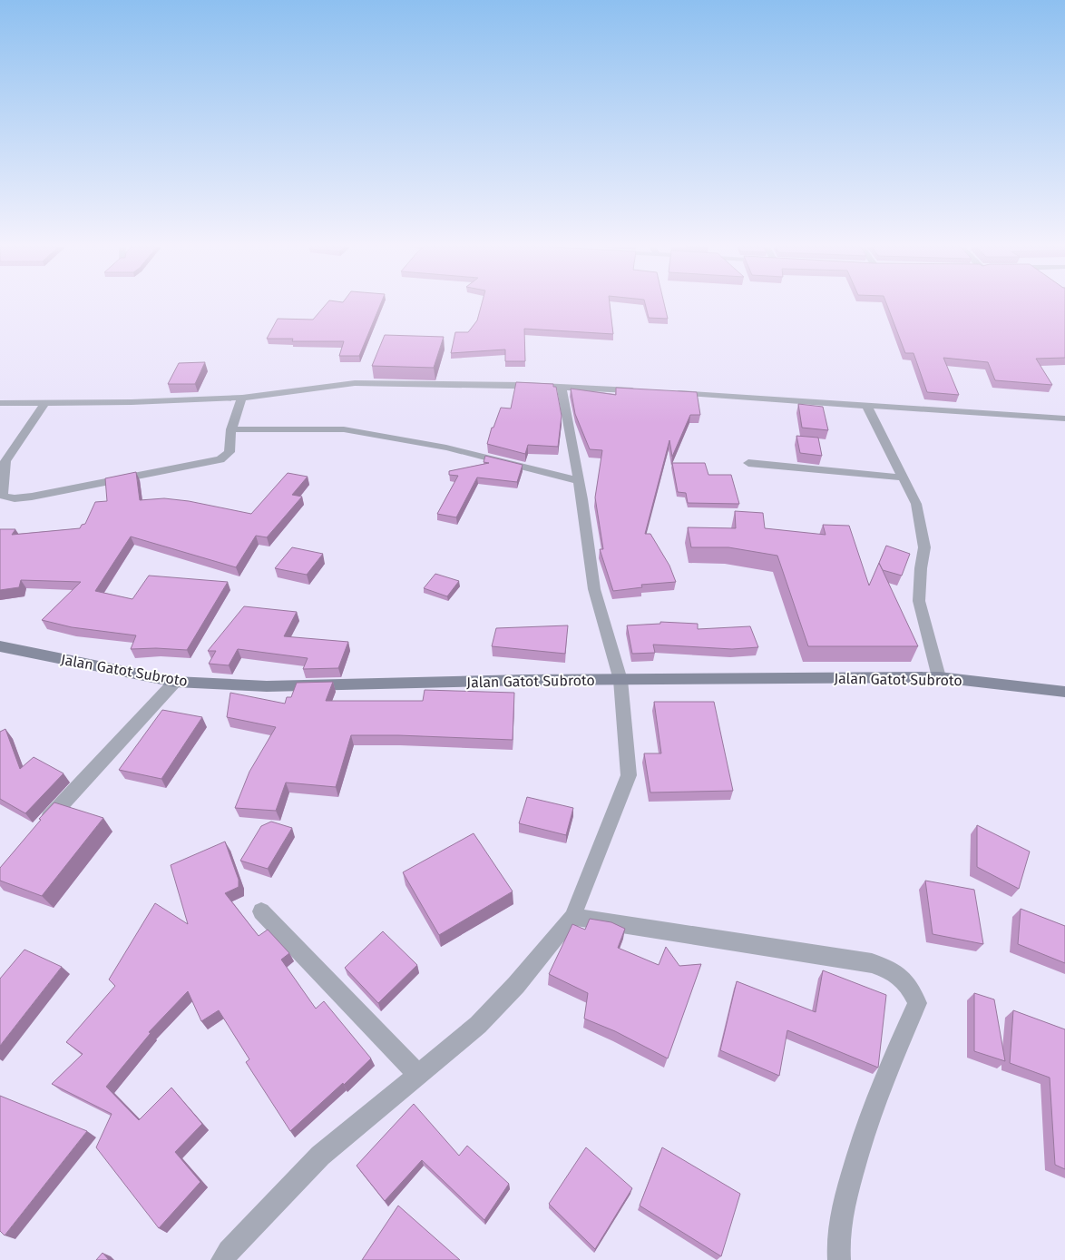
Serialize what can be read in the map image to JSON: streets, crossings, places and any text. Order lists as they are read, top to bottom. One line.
{"streets":{"main road":["Jalan Gatot Subroto"]}}
